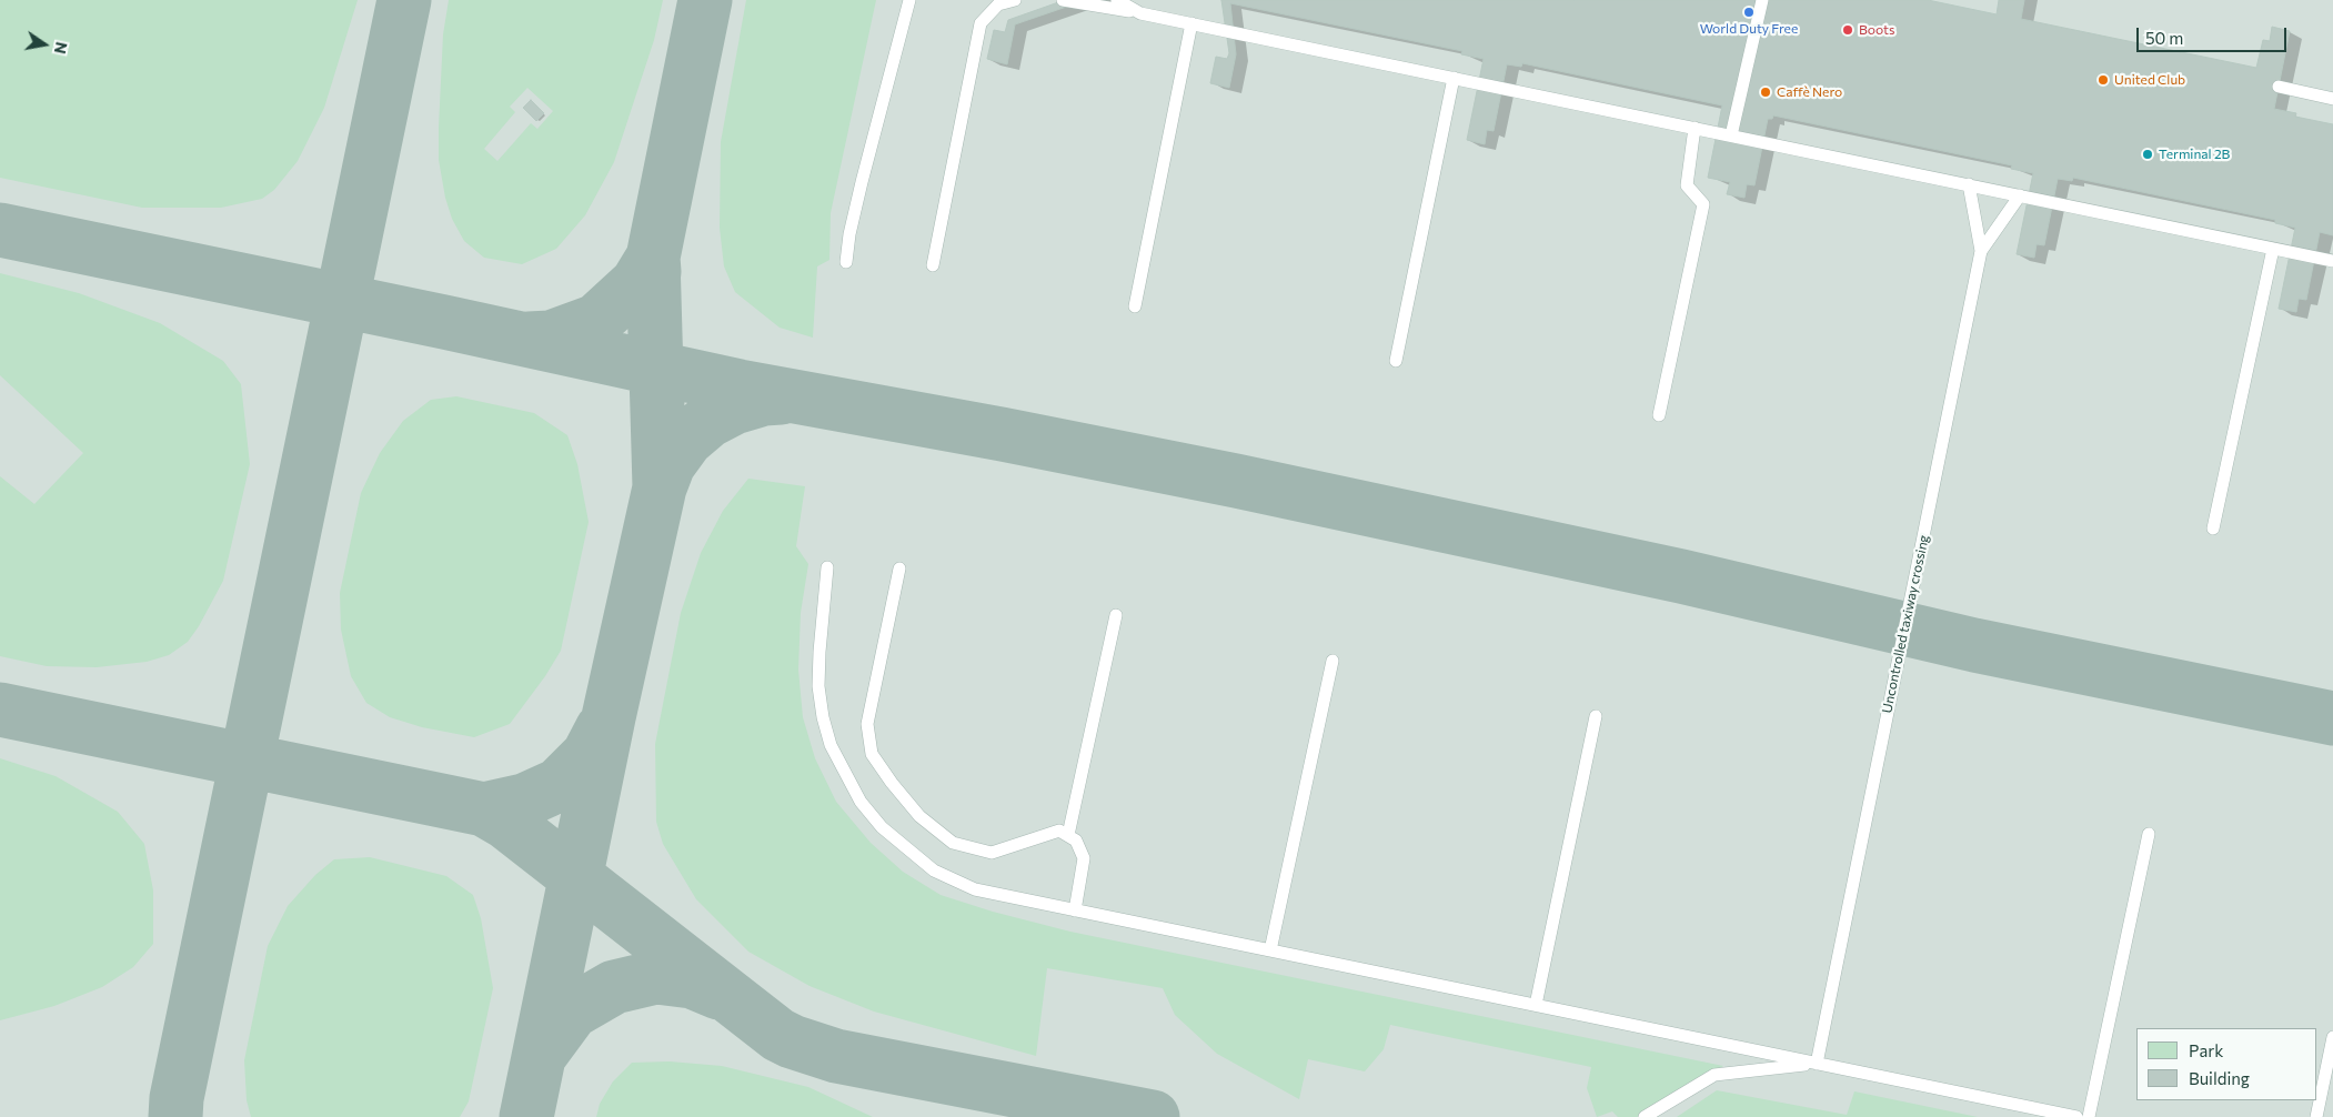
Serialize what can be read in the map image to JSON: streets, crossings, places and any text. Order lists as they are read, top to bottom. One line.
{"streets":{"lane":["Uncontrolled taxiway crossing"]},"places":["World Duty Free","Boots","United Club","Caffè Nero","Terminal 2B"],"legend":["Park","Building"],"scale_bar":"50 m","north":"right"}
